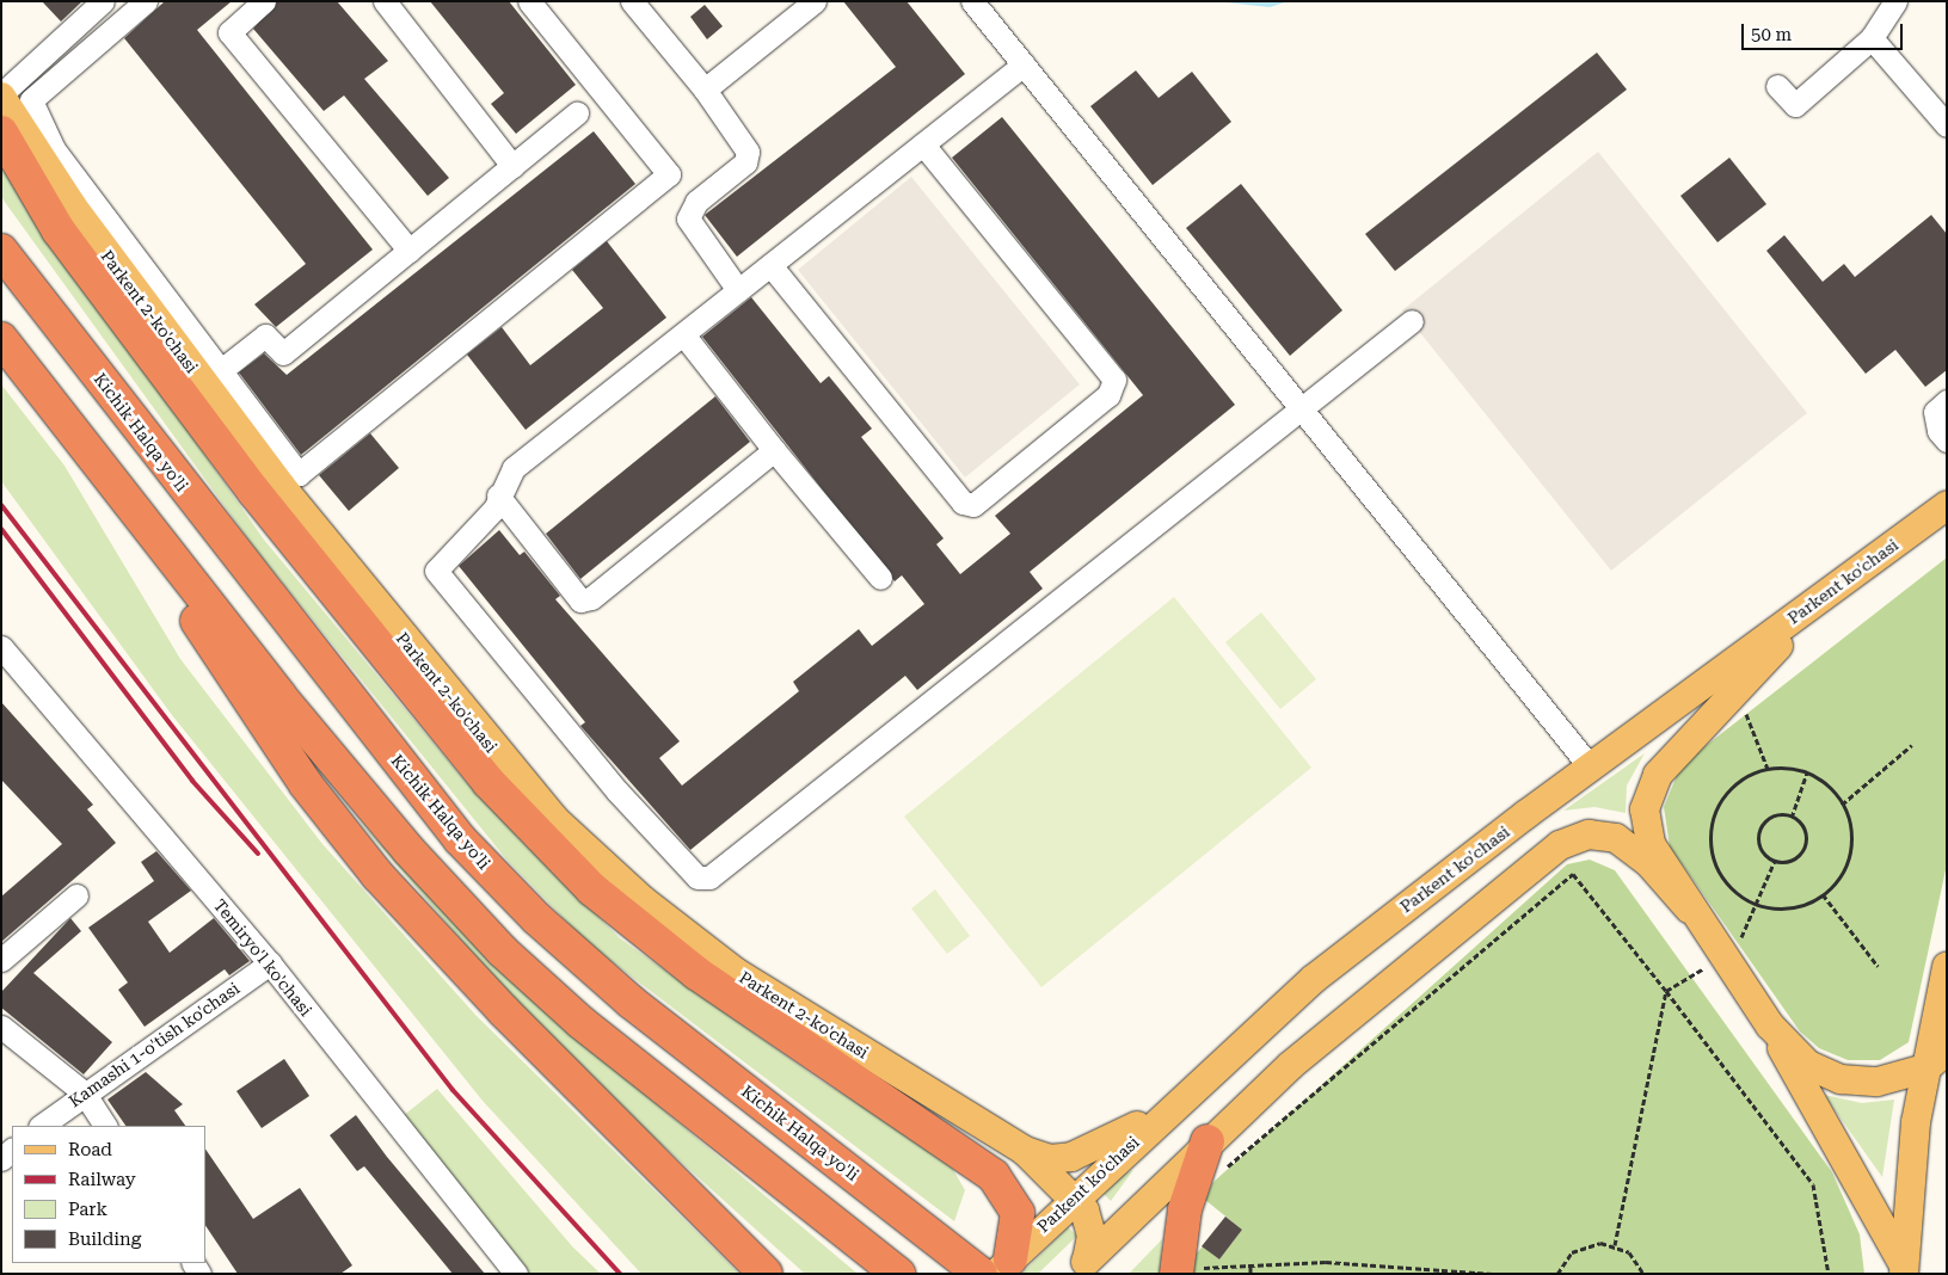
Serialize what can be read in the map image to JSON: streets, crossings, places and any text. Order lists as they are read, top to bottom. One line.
{"streets":{"highway":["Kichik Halqa yo'li"],"main road":["Parkent 2-ko'chasi","Parkent ko'chasi"],"street":["Temiryo'l ko'chasi","Kamashi 1-o'tish ko'chasi"]},"crossings":[["Parkent 2-ko'chasi","Parkent ko'chasi"],["Temiryo'l ko'chasi","Kamashi 1-o'tish ko'chasi"]],"legend":["Road","Railway","Park","Building"],"scale_bar":"50 m"}
